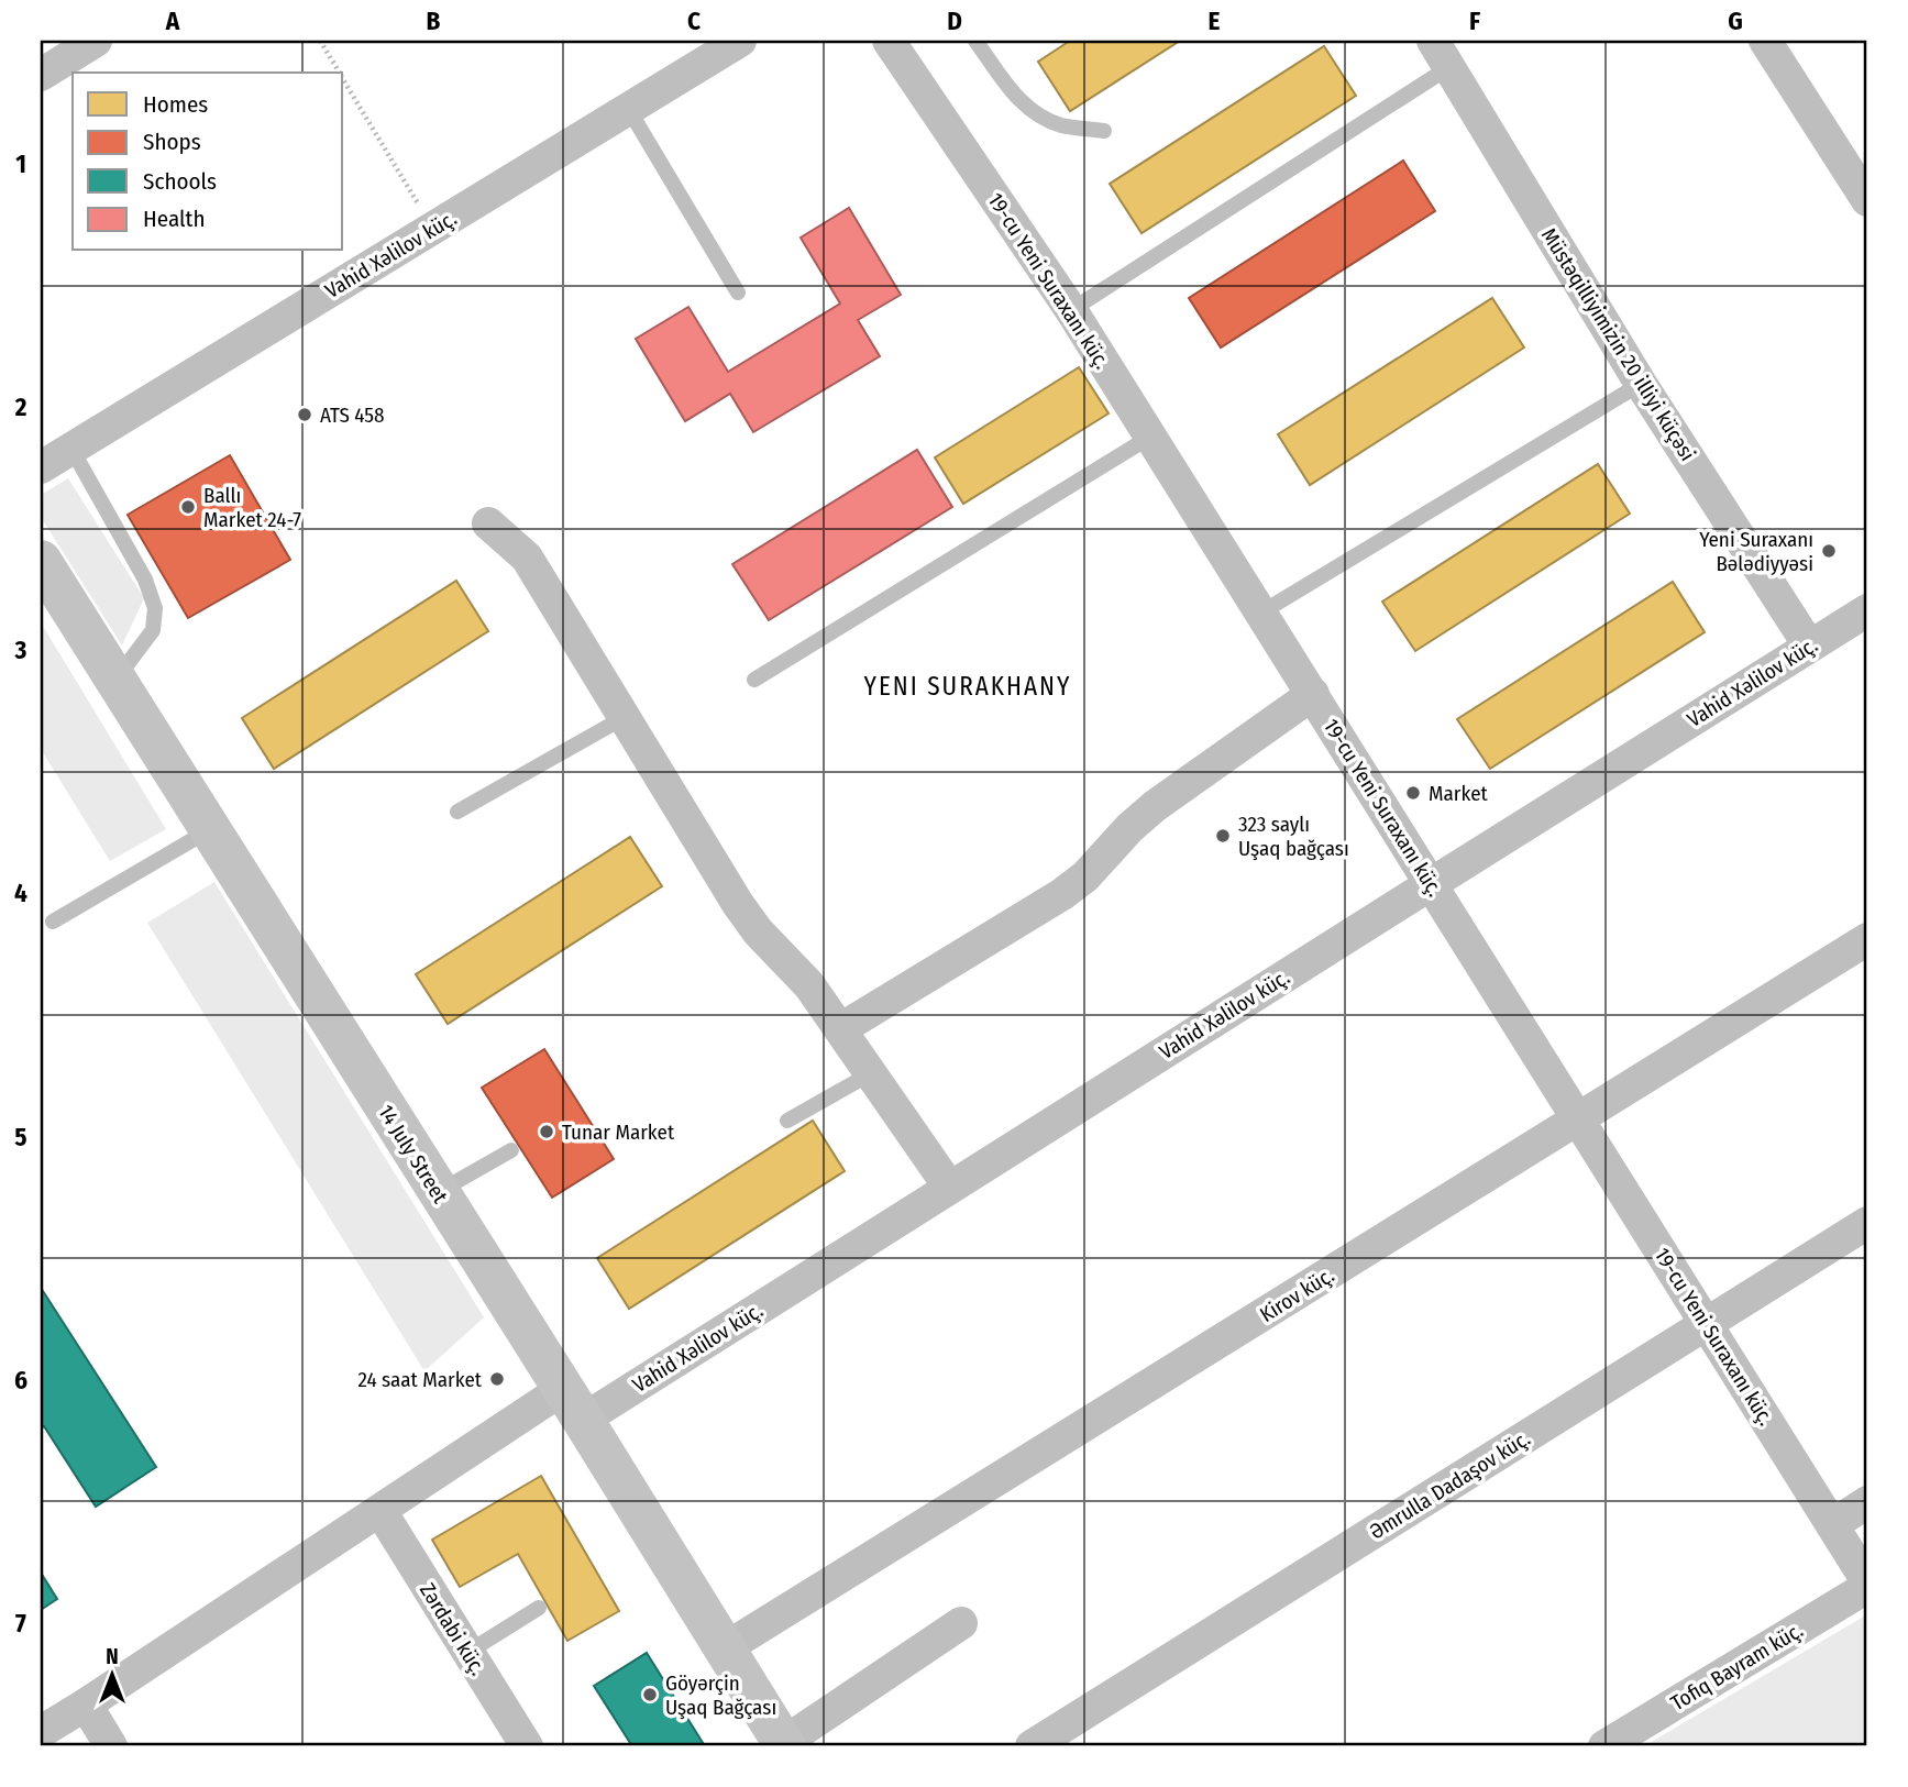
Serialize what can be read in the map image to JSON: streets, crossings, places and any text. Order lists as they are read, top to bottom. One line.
{"streets":{"street":["Vahid Xəlilov küç.","19-cu Yeni Suraxanı küç.","Müstəqilliyimizin 20 illiyi küçəsi","14 July Street","Kirov küç.","Əmrulla Dadaşov küç.","Zərdabi küç.","Tofiq Bayram küç."]},"crossings":[["Vahid Xəlilov küç.","19-cu Yeni Suraxanı küç."],["Vahid Xəlilov küç.","Müstəqilliyimizin 20 illiyi küçəsi"],["Vahid Xəlilov küç.","14 July Street"],["Vahid Xəlilov küç.","Zərdabi küç."],["19-cu Yeni Suraxanı küç.","Kirov küç."],["19-cu Yeni Suraxanı küç.","Əmrulla Dadaşov küç."],["19-cu Yeni Suraxanı küç.","Tofiq Bayram küç."],["14 July Street","Kirov küç."]],"districts":["YENI SURAKHANY"],"places":["ATS 458","Ballı Market 24-7","Yeni Suraxanı Bələdiyyəsi","Market","323 saylı Uşaq bağçası","Tunar Market","24 saat Market","Göyərçin Uşaq Bağçası"],"legend":["Homes","Shops","Schools","Health"],"north":"top","grid":{"columns":["A","B","C","D","E","F","G"],"rows":["1","2","3","4","5","6","7"]}}
